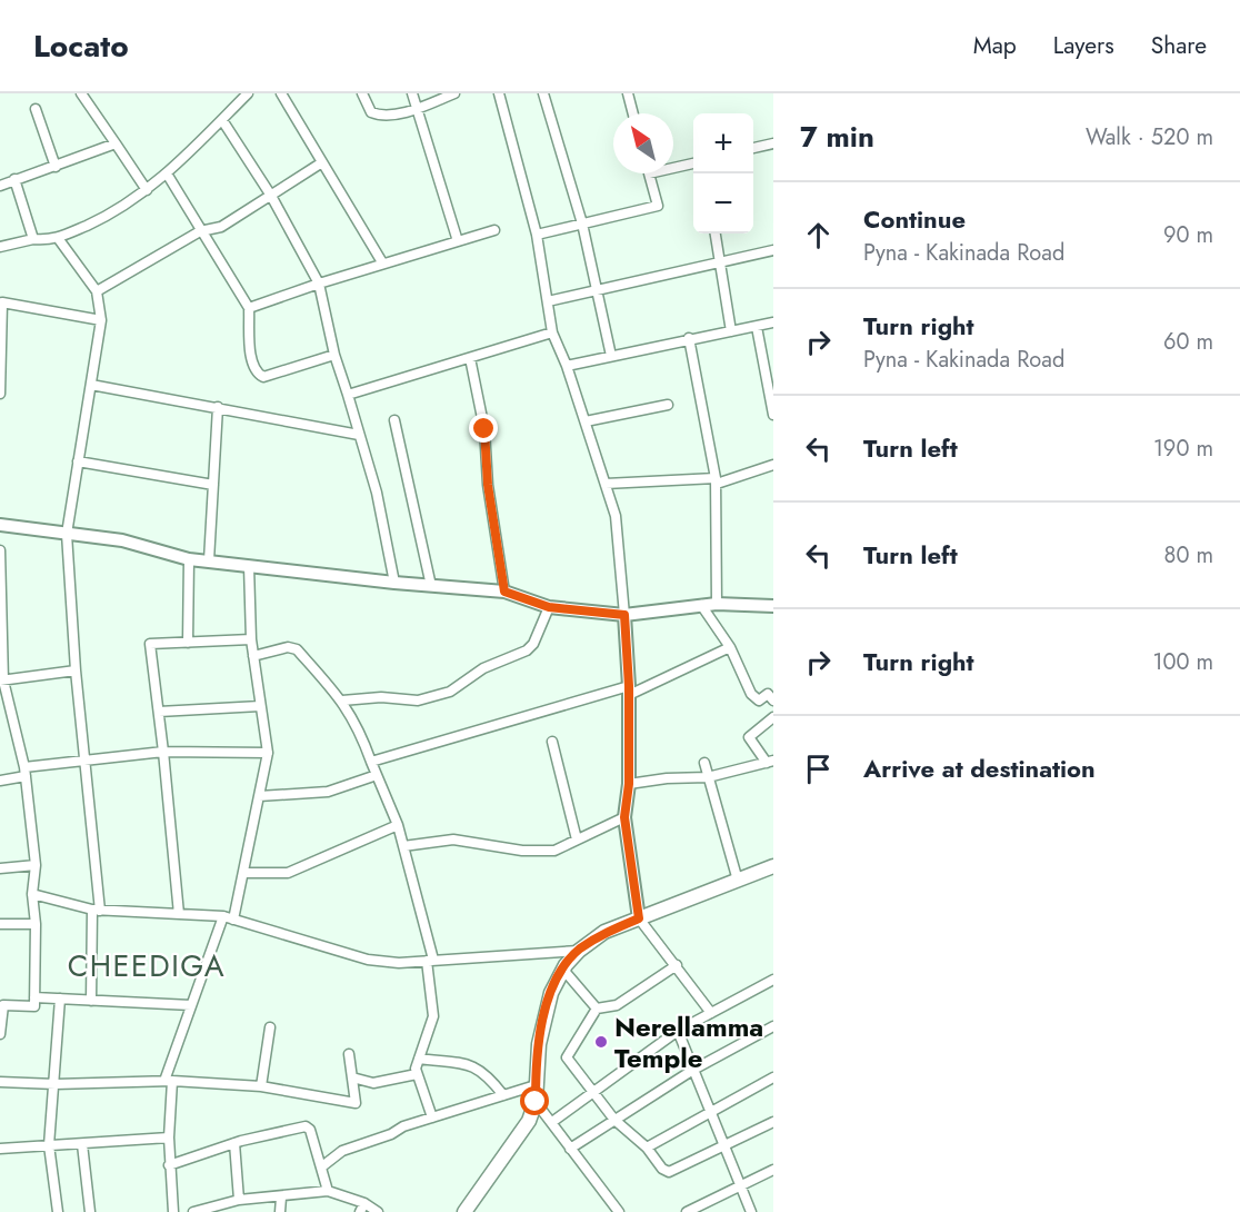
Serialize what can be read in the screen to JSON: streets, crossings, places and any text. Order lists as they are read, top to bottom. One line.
{"districts":["CHEEDIGA"],"places":["Nerellamma Temple"],"north":"top left","page":{"header":"Locato","nav":["Map","Layers","Share"],"heading":["7 min","Walk · 520 m"],"map_buttons":["+","−"],"list":[["Continue","Pyna - Kakinada Road","90 m"],["Turn right","Pyna - Kakinada Road","60 m"],["Turn left","190 m"],["Turn left","80 m"],["Turn right","100 m"],"Arrive at destination"]}}
